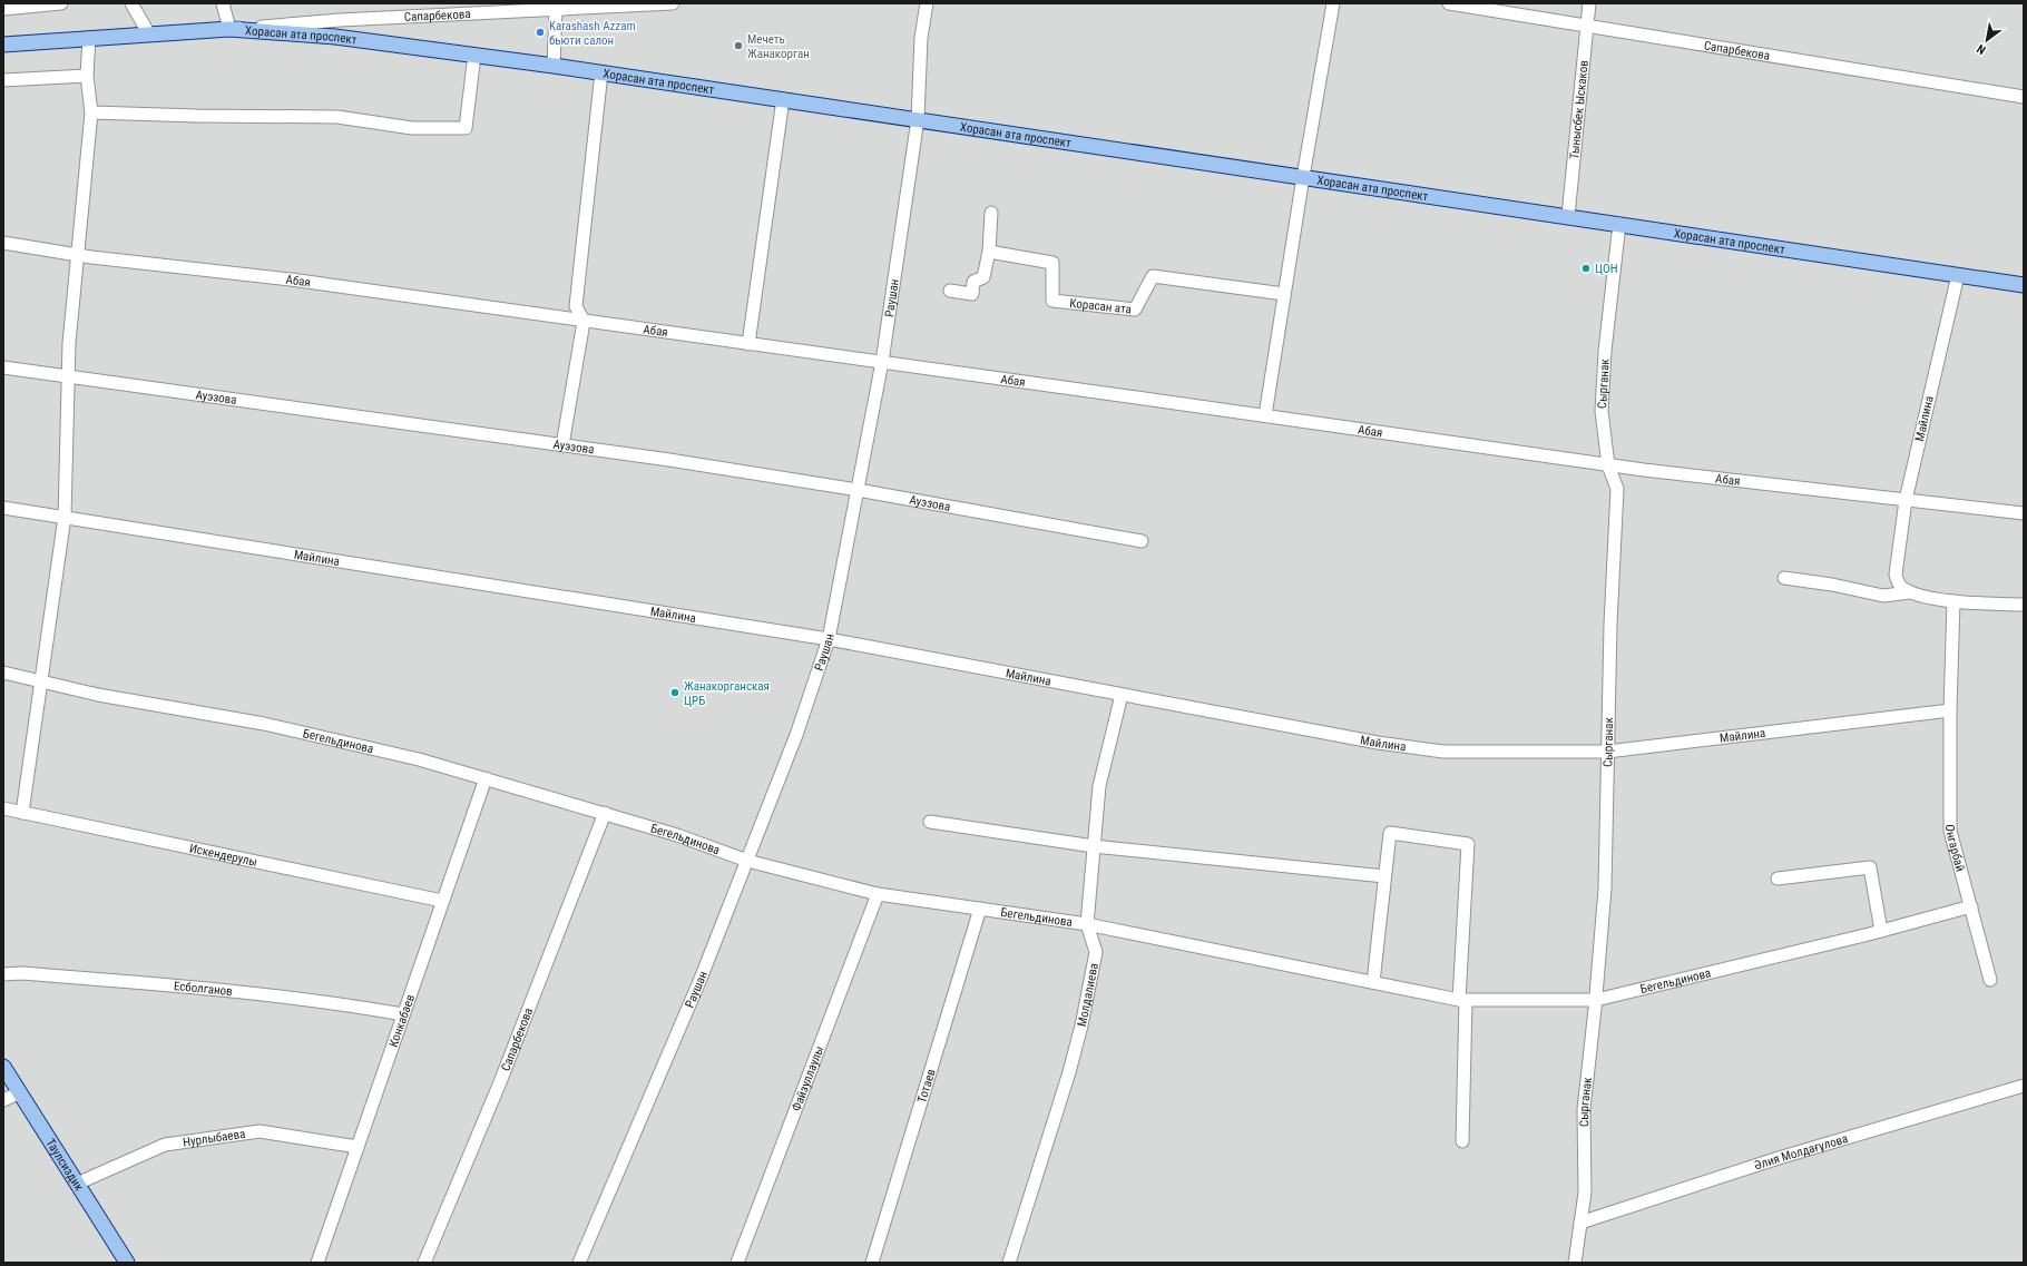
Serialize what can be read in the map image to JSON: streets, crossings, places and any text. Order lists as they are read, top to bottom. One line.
{"streets":{"main road":["Хорасан ата проспект","Таулсиздик"],"street":["Сапарбекова","Тынысбек Ыскаков","Абая","Раушан","Корасан ата","Сырганак","Ауэзова","Майлина","Бегельдинова","Онгарбай","Искендерулы","Есболганов","Молдалиева","Конкабаев","Файзуллаулы","Тотаев","Нурлыбаева","Әлия Молдағұлова"]},"crossings":[["Сапарбекова","Хорасан ата проспект"],["Сапарбекова","Тынысбек Ыскаков"],["Сапарбекова","Бегельдинова"],["Хорасан ата проспект","Тынысбек Ыскаков"],["Хорасан ата проспект","Раушан"],["Хорасан ата проспект","Сырганак"],["Хорасан ата проспект","Майлина"],["Абая","Раушан"],["Абая","Сырганак"],["Абая","Майлина"],["Раушан","Ауэзова"],["Раушан","Майлина"],["Раушан","Бегельдинова"],["Сырганак","Майлина"],["Сырганак","Бегельдинова"],["Сырганак","Әлия Молдағұлова"],["Майлина","Онгарбай"],["Майлина","Молдалиева"],["Бегельдинова","Онгарбай"],["Бегельдинова","Молдалиева"],["Бегельдинова","Конкабаев"],["Бегельдинова","Файзуллаулы"],["Бегельдинова","Тотаев"],["Искендерулы","Конкабаев"],["Есболганов","Конкабаев"],["Конкабаев","Нурлыбаева"],["Нурлыбаева","Таулсиздик"]],"places":["Karashash Azzam бьюти салон","Мечеть Жанакорган","ЦОН","Жанакорганская ЦРБ"],"north":"bottom left"}
